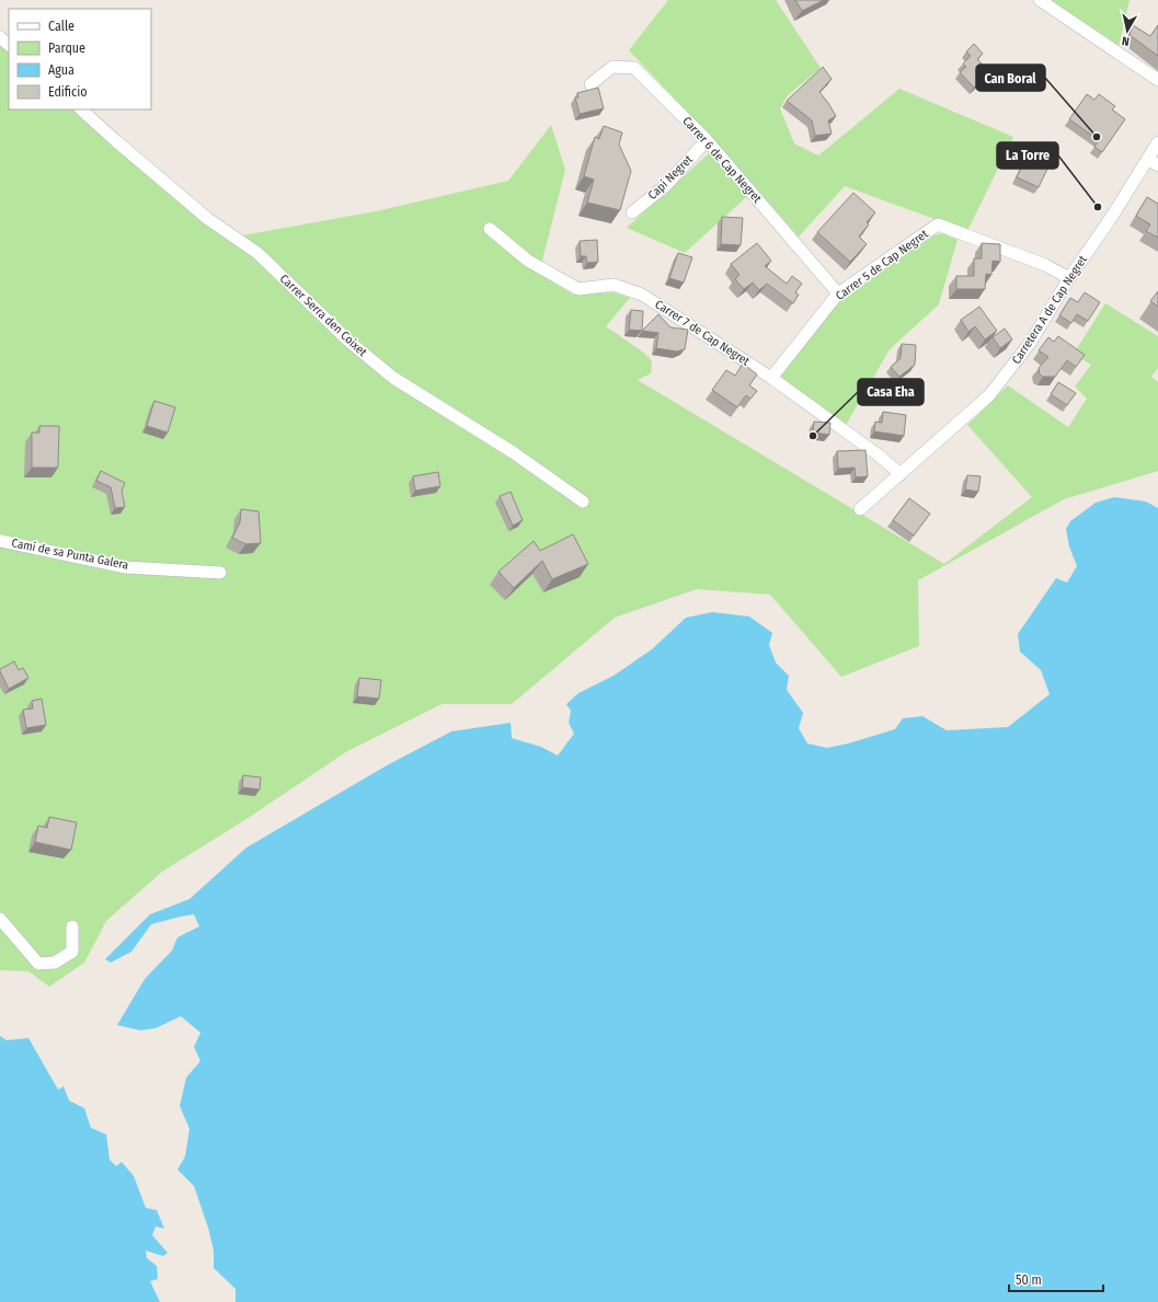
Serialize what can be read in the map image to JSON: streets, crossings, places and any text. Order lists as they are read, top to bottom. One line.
{"streets":{"street":["Carrer 6 de Cap Negret","Capi Negret","Carrer 5 de Cap Negret","Carretera A de Cap Negret","Carrer Serra den Coixet","Carrer 7 de Cap Negret","Camí de sa Punta Galera"]},"crossings":[["Carrer 6 de Cap Negret","Capi Negret"],["Carrer 6 de Cap Negret","Carrer 5 de Cap Negret"],["Carrer 5 de Cap Negret","Carretera A de Cap Negret"],["Carrer 5 de Cap Negret","Carrer 7 de Cap Negret"],["Carretera A de Cap Negret","Carrer 7 de Cap Negret"]],"places":["Can Boral","La Torre","Casa Eha"],"legend":["Calle","Parque","Agua","Edificio"],"scale_bar":"50 m","north":"bottom"}
